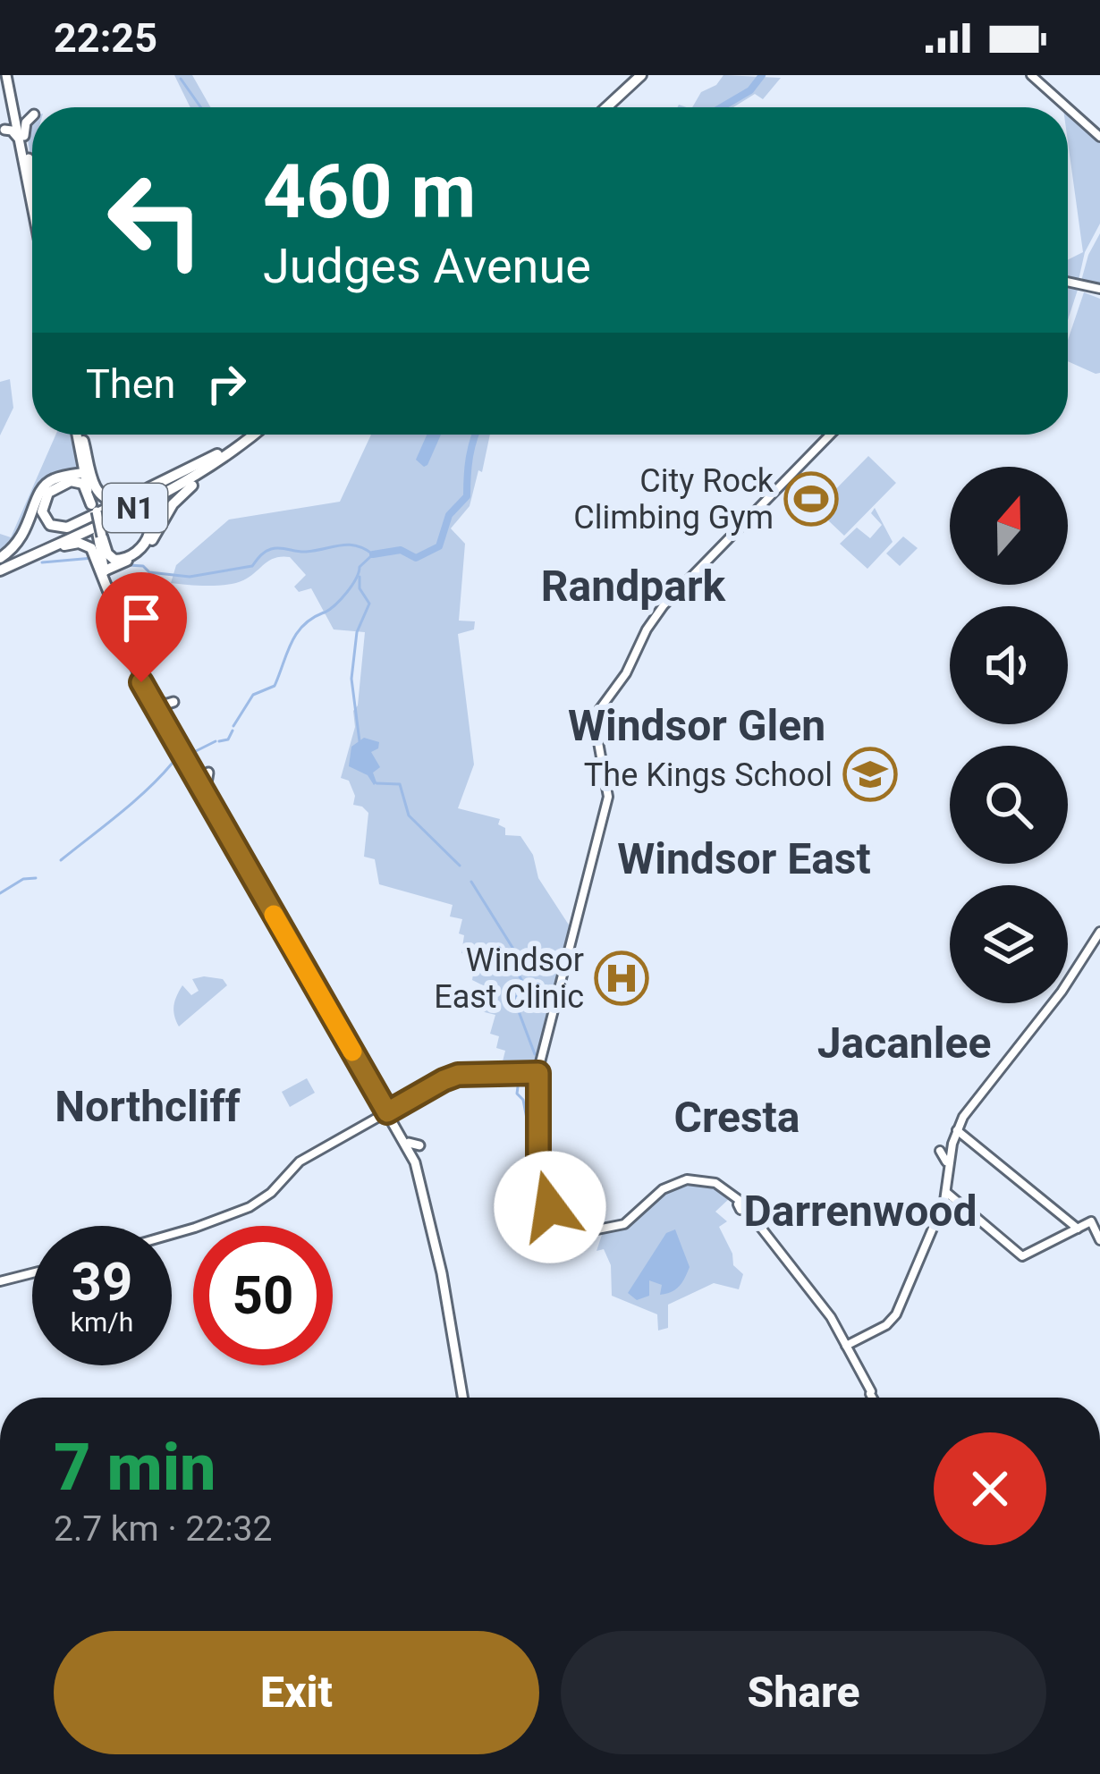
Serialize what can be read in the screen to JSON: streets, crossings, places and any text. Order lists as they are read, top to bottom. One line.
{"streets":{"highway":["N1"]},"districts":["Randpark","Windsor Glen","Windsor East","Jacanlee","Northcliff","Cresta","Darrenwood"],"places":{"sports":["City Rock Climbing Gym"],"school or university":["The Kings School"],"hospital":["Windsor East Clinic"]},"north":"top","page":{"status":"22:25","turn":["460 m","Judges Avenue"],"then":"Then","speed":"39 km/h","limit":"50","heading":["7 min","2.7 km · 22:32"],"buttons":["Exit","Share"]}}
